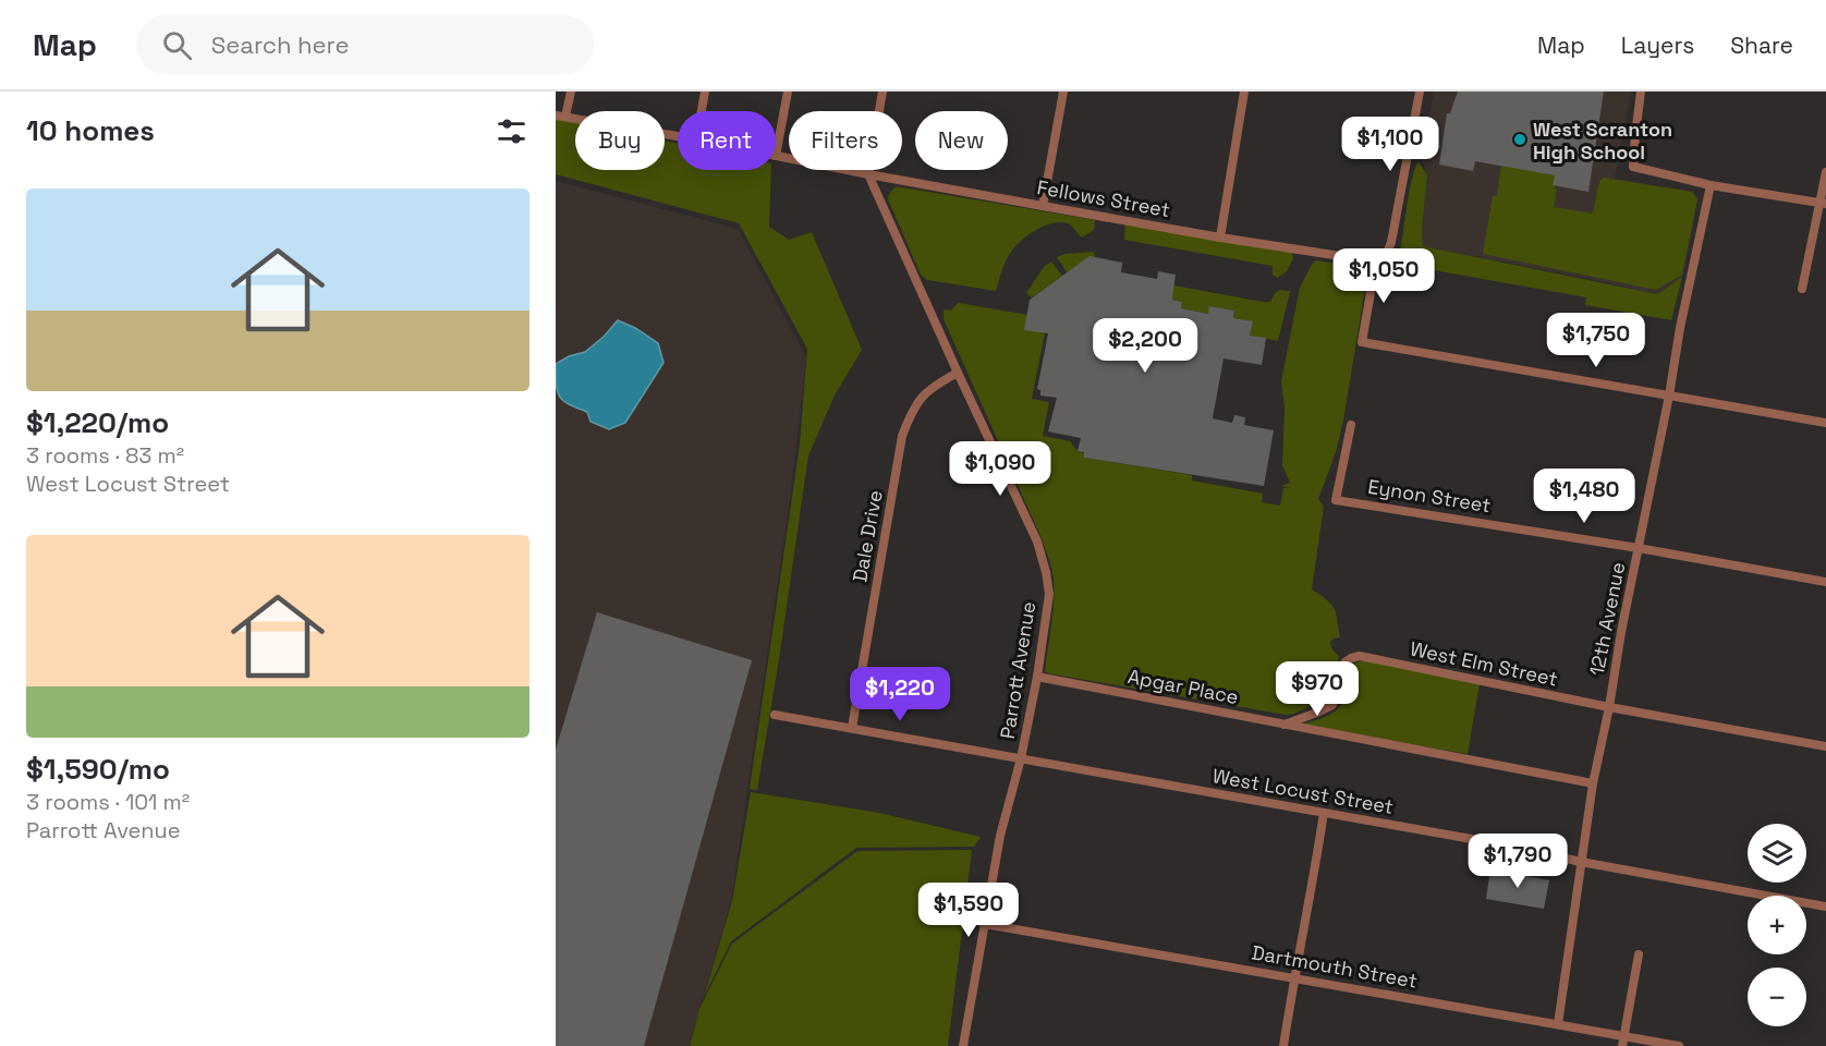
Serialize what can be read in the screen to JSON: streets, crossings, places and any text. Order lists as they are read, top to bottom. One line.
{"streets":{"street":["Fellows Street","Eynon Street","Dale Drive","12th Avenue","West Elm Street","Parrott Avenue","Apgar Place","West Locust Street","Dartmouth Street"]},"crossings":[["Fellows Street","Parrott Avenue"],["Eynon Street","12th Avenue"],["Dale Drive","Parrott Avenue"],["Dale Drive","West Locust Street"],["12th Avenue","West Elm Street"],["12th Avenue","Apgar Place"],["12th Avenue","West Locust Street"],["12th Avenue","Dartmouth Street"],["West Elm Street","Apgar Place"],["Parrott Avenue","Apgar Place"],["Parrott Avenue","West Locust Street"],["Parrott Avenue","Dartmouth Street"]],"places":["West Scranton High School"],"page":{"header":"Map","search":"Search here","nav":["Map","Layers","Share"],"heading":"10 homes","chip":["Buy","Rent","Filters","New"],"price":["$1,100","$1,050","$1,750","$2,200","$1,090","$1,480","$970","$1,220","$1,790","$1,590"],"list":[{"name":"$1,220/mo","note":"3 rooms · 83 m² · West Locust Street"},{"name":"$1,590/mo","note":"3 rooms · 101 m² · Parrott Avenue"}],"map_buttons":["+","−"]}}
